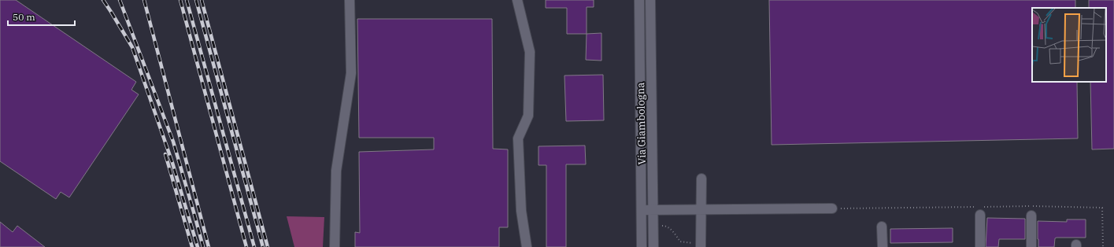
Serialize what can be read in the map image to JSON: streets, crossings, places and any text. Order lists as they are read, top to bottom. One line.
{"streets":{"street":["Via Giambologna"]},"scale_bar":"50 m"}
